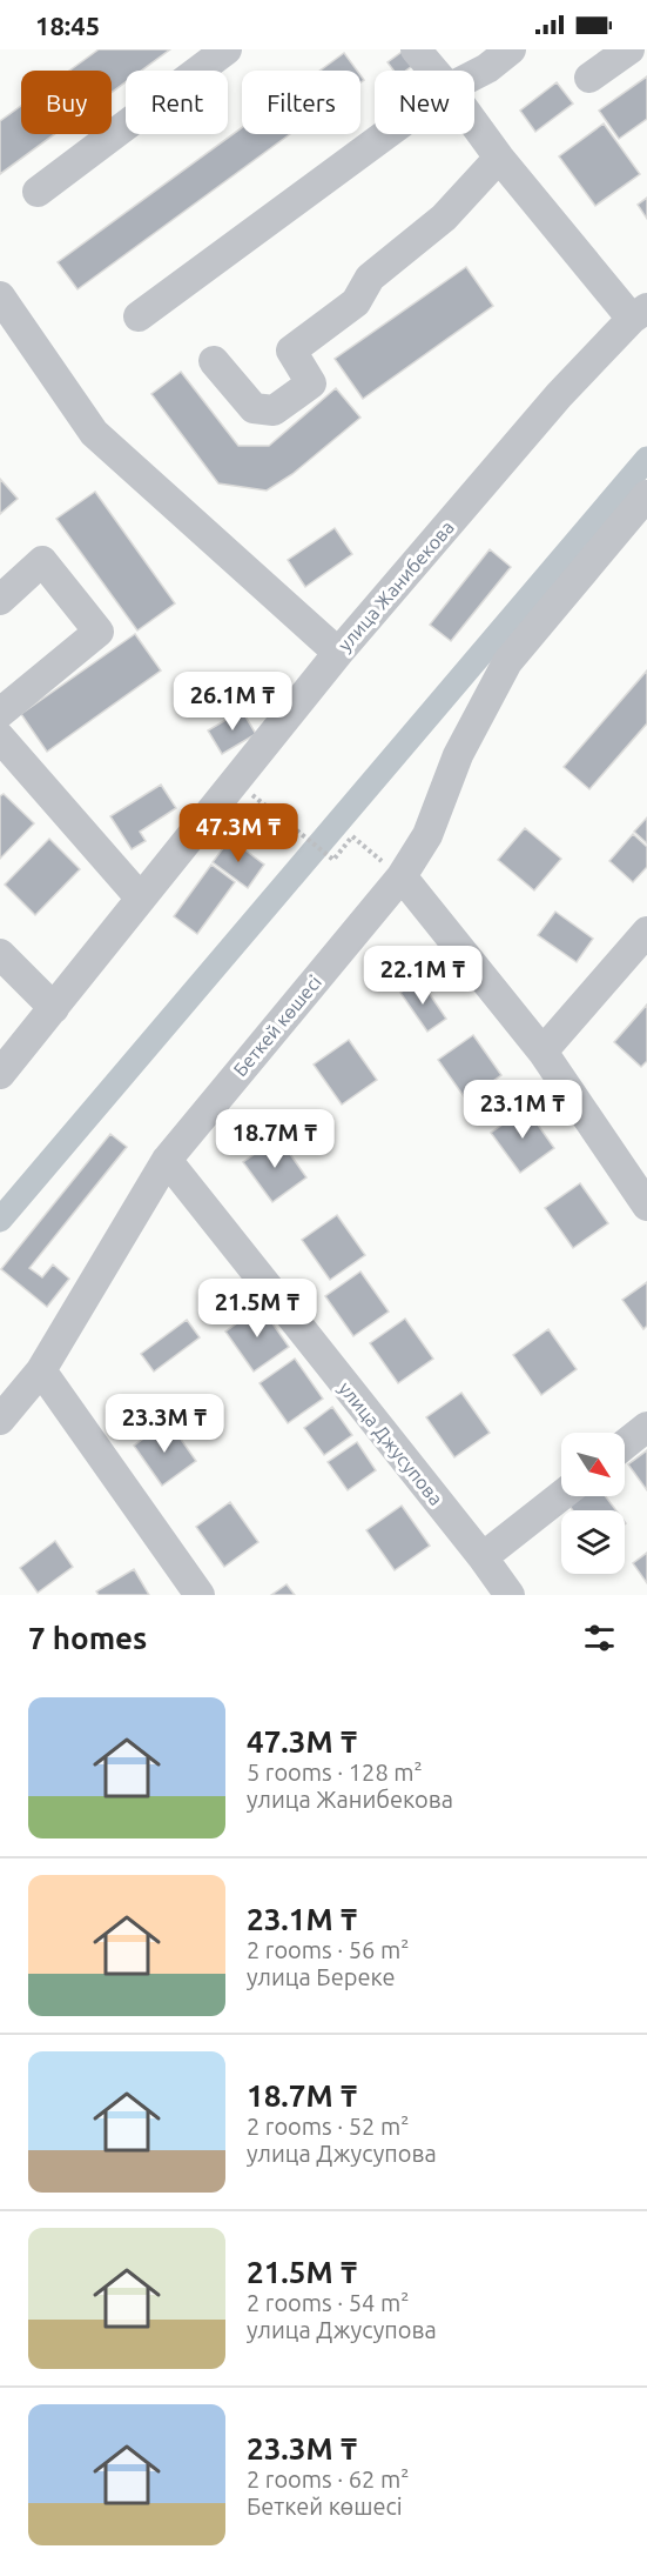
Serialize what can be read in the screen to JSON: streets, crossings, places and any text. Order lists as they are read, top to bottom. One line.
{"streets":{"street":["улица Жанибекова","Беткей көшесі","улица Джусупова"]},"crossings":[["Беткей көшесі","улица Джусупова"]],"north":"bottom right","page":{"status":"18:45","chip":["Buy","Rent","Filters","New"],"price":["26.1M ₸","47.3M ₸","22.1M ₸","23.1M ₸","18.7M ₸","21.5M ₸","23.3M ₸"],"heading":"7 homes","list":[{"name":"47.3M ₸","note":"5 rooms · 128 m² · улица Жанибекова"},{"name":"23.1M ₸","note":"2 rooms · 56 m² · улица Береке"},{"name":"18.7M ₸","note":"2 rooms · 52 m² · улица Джусупова"},{"name":"21.5M ₸","note":"2 rooms · 54 m² · улица Джусупова"},{"name":"23.3M ₸","note":"2 rooms · 62 m² · Беткей көшесі"}]}}
